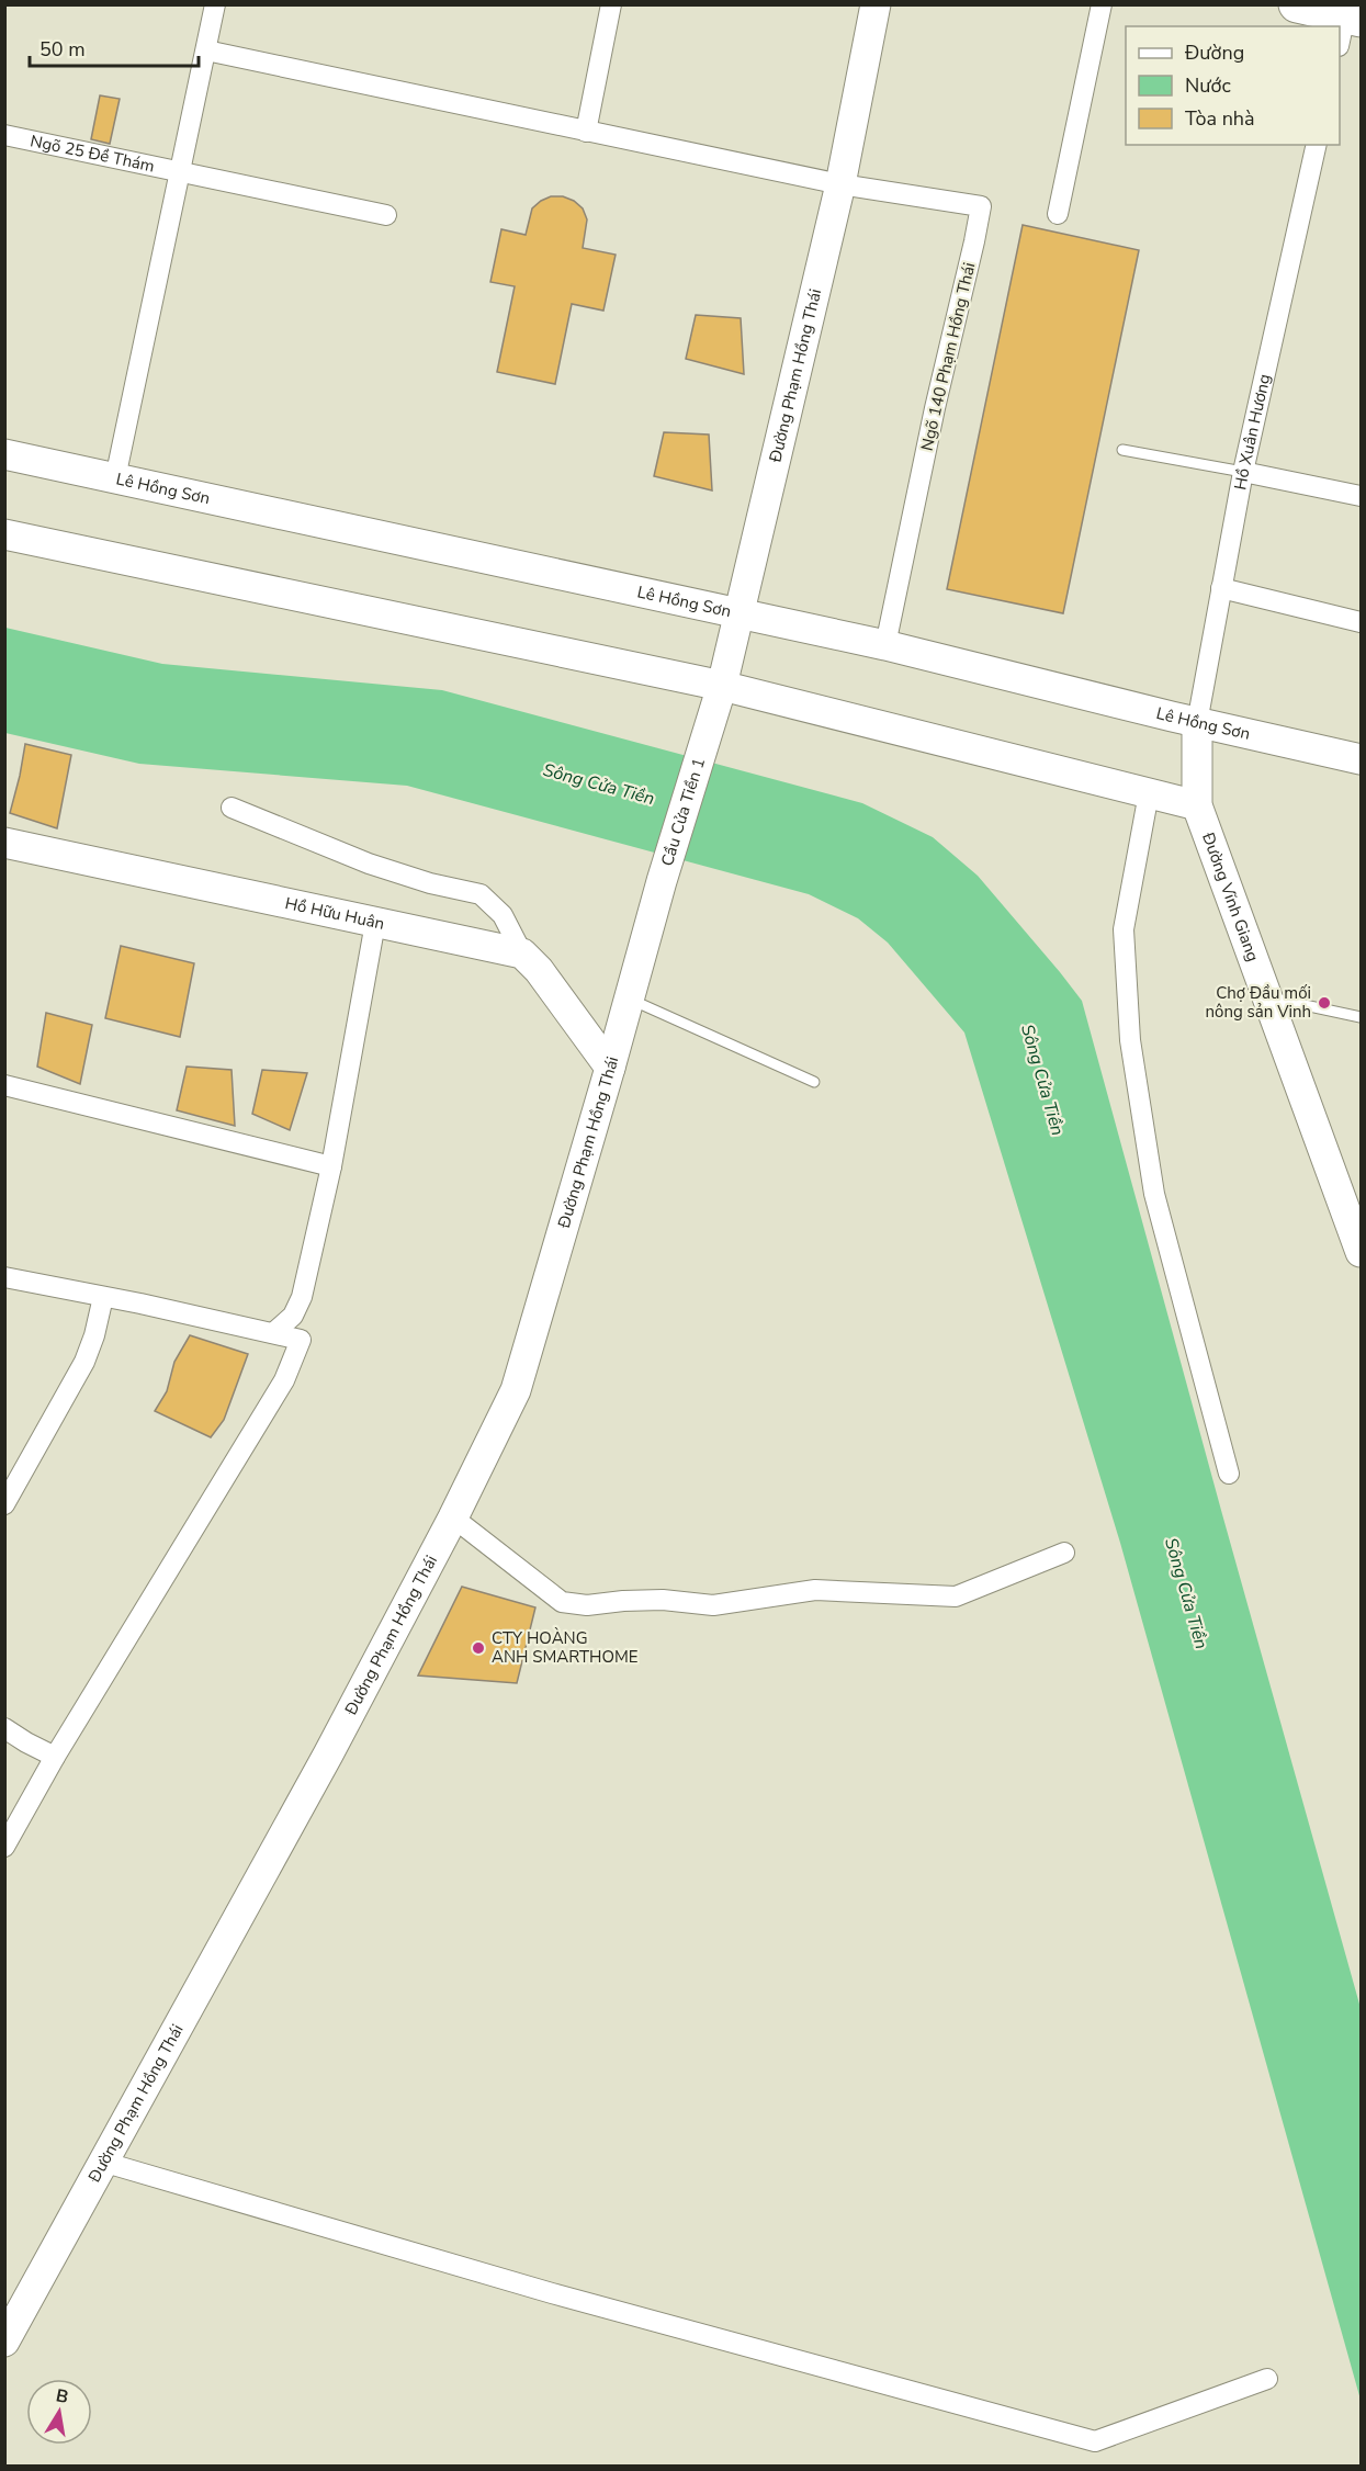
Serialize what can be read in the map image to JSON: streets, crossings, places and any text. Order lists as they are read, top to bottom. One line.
{"streets":{"street":["Ngõ 25 Đề Thám","Ngõ 140 Phạm Hồng Thái","Đường Phạm Hồng Thái","Hồ Xuân Hương","Lê Hồng Sơn","Cầu Cửa Tiền 1","Đường Vĩnh Giang","Hồ Hữu Huân"]},"crossings":[["Ngõ 140 Phạm Hồng Thái","Đường Phạm Hồng Thái"],["Ngõ 140 Phạm Hồng Thái","Lê Hồng Sơn"],["Đường Phạm Hồng Thái","Lê Hồng Sơn"],["Đường Phạm Hồng Thái","Cầu Cửa Tiền 1"],["Hồ Xuân Hương","Lê Hồng Sơn"],["Hồ Xuân Hương","Đường Vĩnh Giang"],["Lê Hồng Sơn","Đường Vĩnh Giang"]],"water":["Sông Cửa Tiền"],"places":["Chợ Đầu mối nông sản Vinh","CTY HOÀNG ANH SMARTHOME"],"legend":["Đường","Nước","Tòa nhà"],"scale_bar":"50 m","north":"top"}
